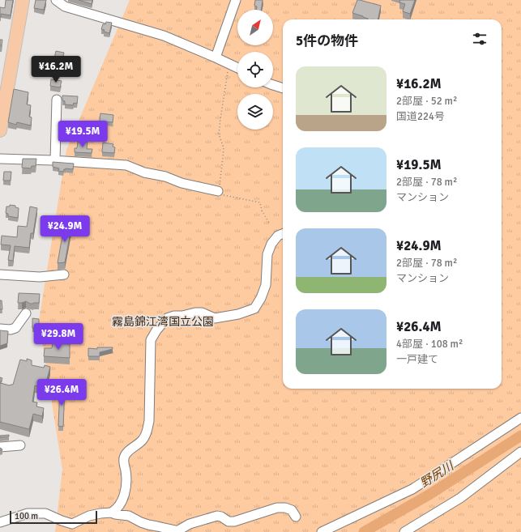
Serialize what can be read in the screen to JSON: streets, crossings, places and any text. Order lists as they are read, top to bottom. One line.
{"water":["野尻川"],"parks":["霧島錦江湾国立公園"],"scale_bar":"100 m","north":"top right","page":{"heading":"5件の物件","price":["¥16.2M","¥19.5M","¥24.9M","¥29.8M","¥26.4M"],"list":[{"name":"¥16.2M","note":"2部屋 · 52 m² · 国道224号"},{"name":"¥19.5M","note":"2部屋 · 78 m² · マンション"},{"name":"¥24.9M","note":"2部屋 · 78 m² · マンション"},{"name":"¥26.4M","note":"4部屋 · 108 m² · 一戸建て"}],"scale":"100 m"}}
